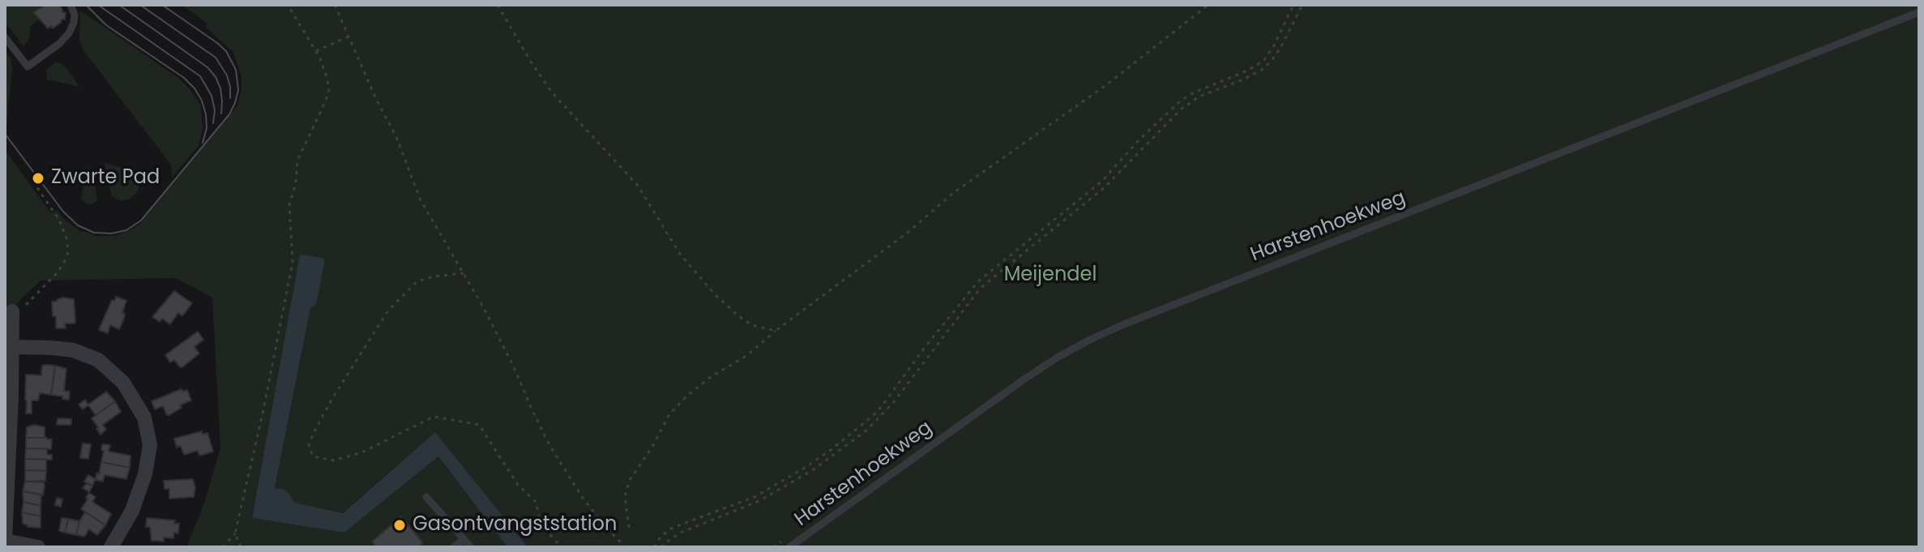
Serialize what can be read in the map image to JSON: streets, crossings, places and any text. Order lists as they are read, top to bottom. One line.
{"streets":{"lane":["Harstenhoekweg"]},"parks":["Meijendel"],"places":["Zwarte Pad","Gasontvangststation"]}
